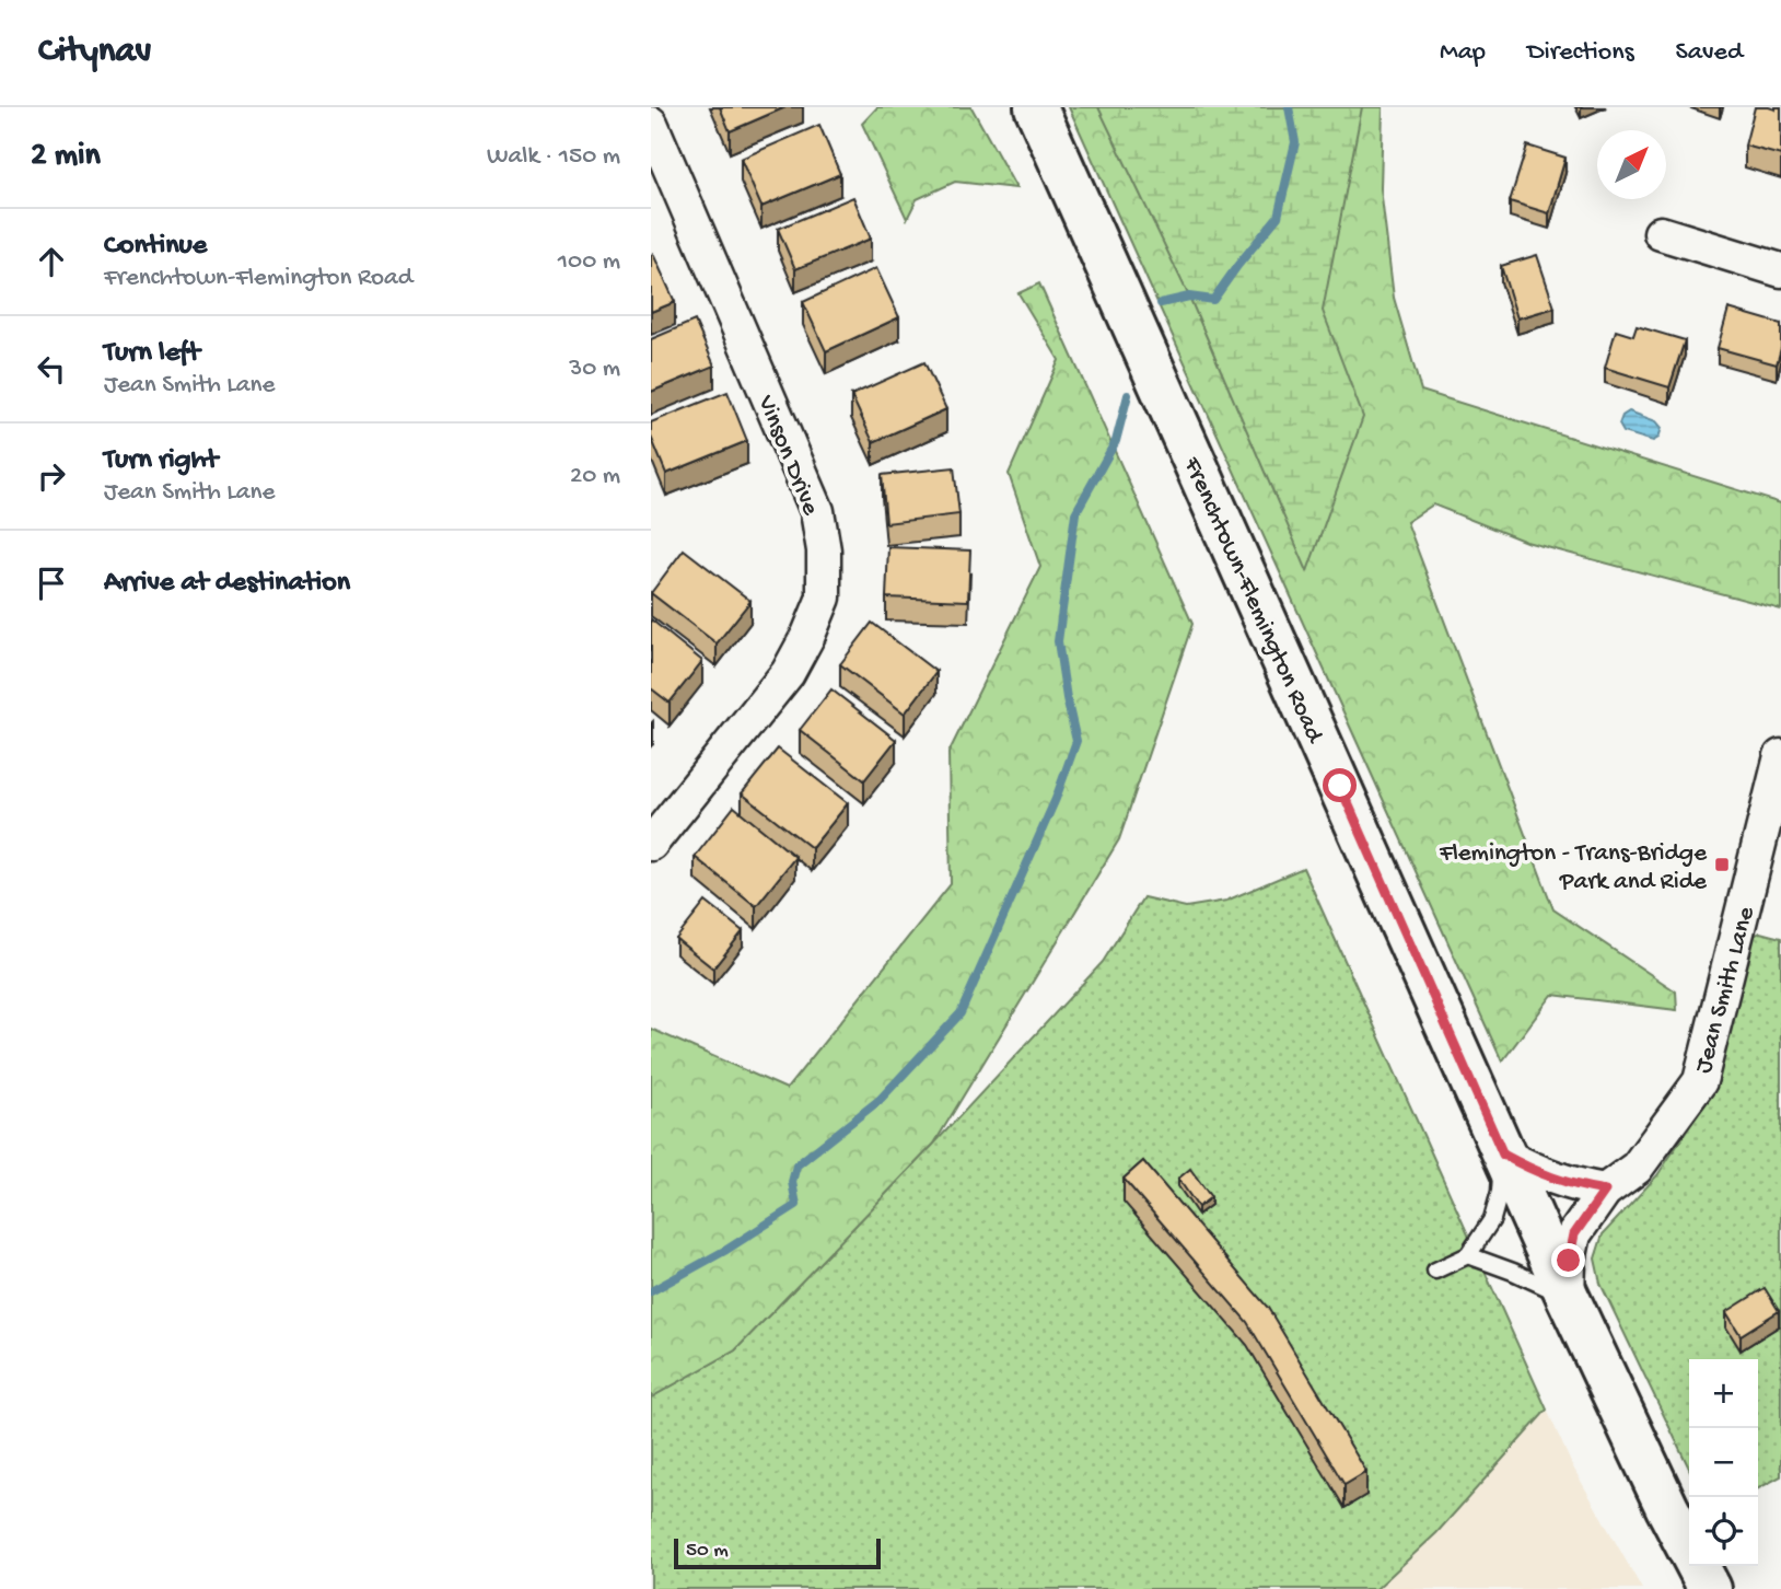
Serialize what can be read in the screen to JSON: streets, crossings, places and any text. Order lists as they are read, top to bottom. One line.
{"streets":{"main road":["Frenchtown-Flemington Road"],"street":["Vinson Drive","Jean Smith Lane"]},"crossings":[["Frenchtown-Flemington Road","Jean Smith Lane"]],"places":{"transit":["Flemington - Trans-Bridge Park and Ride"]},"scale_bar":"50 m","north":"top right","page":{"header":"Citynav","nav":["Map","Directions","Saved"],"heading":["2 min","Walk · 150 m"],"list":[["Continue","Frenchtown-Flemington Road","100 m"],["Turn left","Jean Smith Lane","30 m"],["Turn right","Jean Smith Lane","20 m"],"Arrive at destination"],"map_buttons":["+","−"],"scale":"50 m"}}
